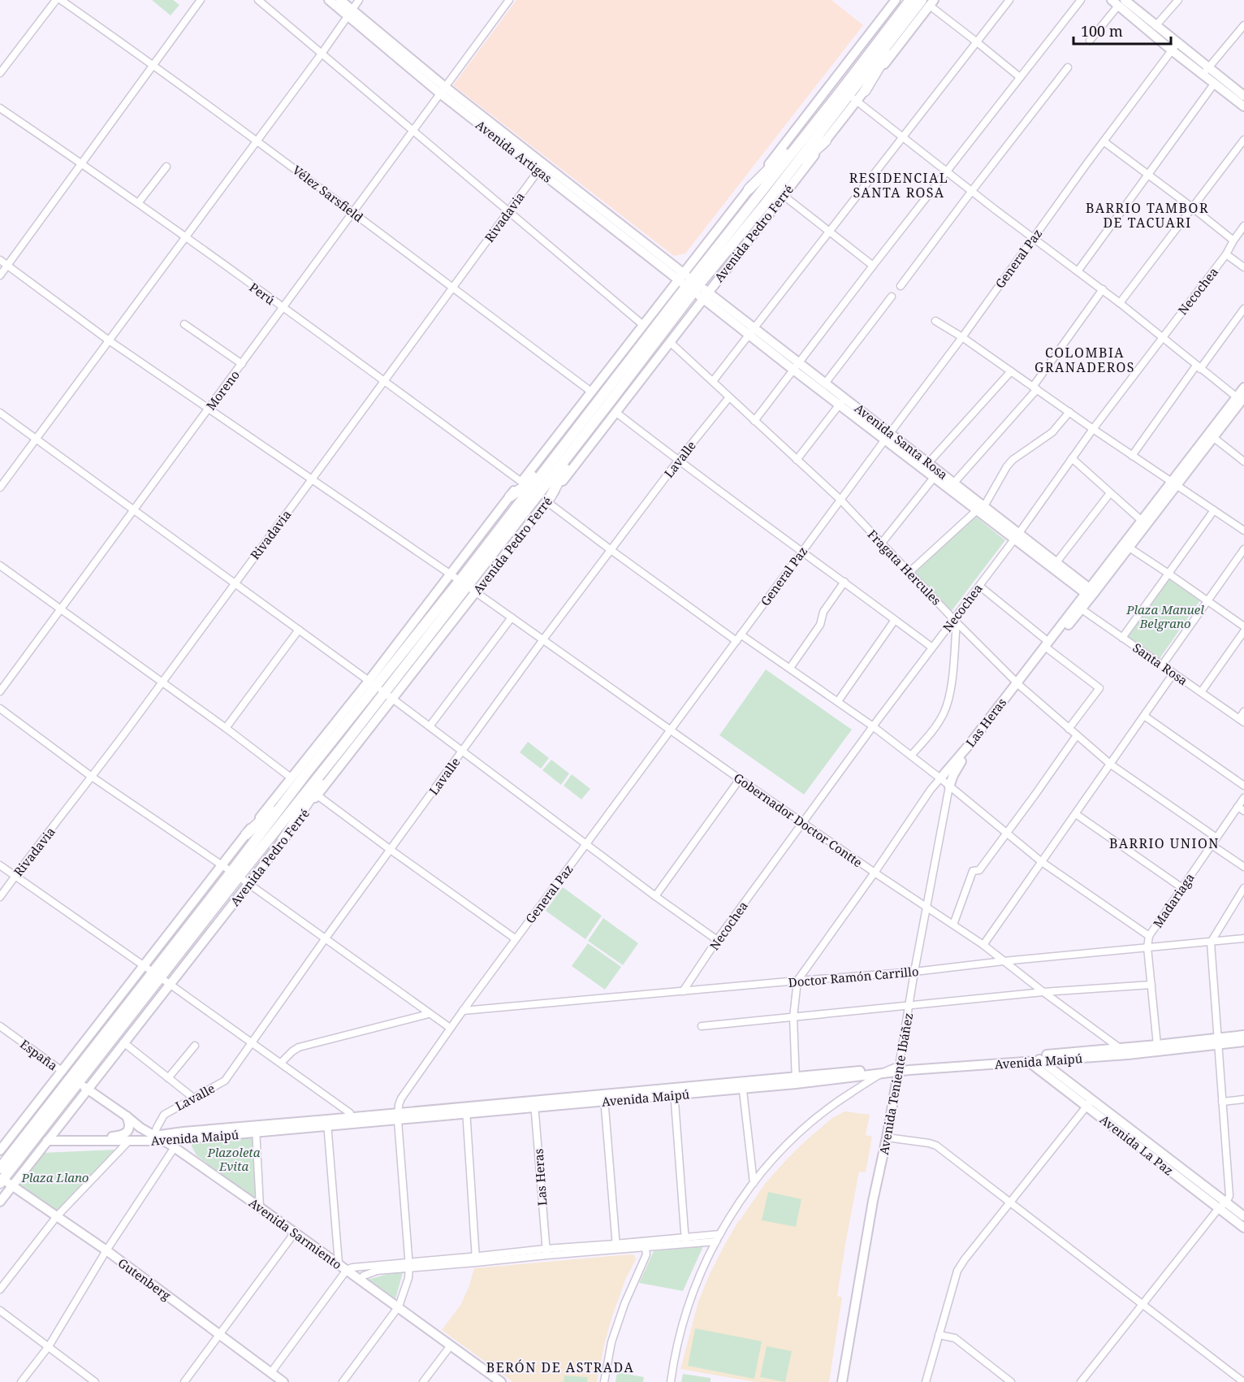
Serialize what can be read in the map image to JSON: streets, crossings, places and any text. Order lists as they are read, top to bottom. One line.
{"streets":{"highway":["Avenida Pedro Ferré"],"main road":["Avenida Artigas","Avenida Santa Rosa","Las Heras","Avenida Maipú","Avenida Teniente Ibáñez","Avenida La Paz","Avenida Sarmiento","Gutenberg"],"street":["Vélez Sarsfield","Rivadavia","General Paz","Necochea","Perú","Moreno","Lavalle","Fragata Hercules","Santa Rosa","Gobernador Doctor Contte","Madariaga","Doctor Ramón Carrillo","España"]},"crossings":[["Avenida Artigas","Rivadavia"],["Avenida Artigas","Avenida Pedro Ferré"],["Avenida Artigas","Moreno"],["Avenida Artigas","Avenida Santa Rosa"],["Vélez Sarsfield","Rivadavia"],["Vélez Sarsfield","Avenida Pedro Ferré"],["Vélez Sarsfield","Moreno"],["Rivadavia","Perú"],["Rivadavia","Gobernador Doctor Contte"],["Avenida Pedro Ferré","Perú"],["Avenida Pedro Ferré","Avenida Santa Rosa"],["Avenida Pedro Ferré","Fragata Hercules"],["Avenida Pedro Ferré","Gobernador Doctor Contte"],["Avenida Pedro Ferré","España"],["Avenida Pedro Ferré","Avenida Maipú"],["Avenida Pedro Ferré","Avenida Sarmiento"],["Avenida Pedro Ferré","Gutenberg"],["General Paz","Avenida Santa Rosa"],["General Paz","Fragata Hercules"],["General Paz","Gobernador Doctor Contte"],["General Paz","Doctor Ramón Carrillo"],["General Paz","Avenida Maipú"],["Necochea","Avenida Santa Rosa"],["Necochea","Fragata Hercules"],["Necochea","Gobernador Doctor Contte"],["Necochea","Doctor Ramón Carrillo"],["Perú","Moreno"],["Moreno","Gobernador Doctor Contte"],["Avenida Santa Rosa","Las Heras"],["Lavalle","Fragata Hercules"],["Lavalle","Gobernador Doctor Contte"],["Lavalle","Avenida Maipú"],["Lavalle","Avenida Sarmiento"],["Fragata Hercules","Las Heras"],["Fragata Hercules","Madariaga"],["Santa Rosa","Las Heras"],["Las Heras","Gobernador Doctor Contte"],["Las Heras","Doctor Ramón Carrillo"],["Las Heras","Avenida Maipú"],["Las Heras","Avenida Teniente Ibáñez"],["Gobernador Doctor Contte","Doctor Ramón Carrillo"],["Gobernador Doctor Contte","Avenida Maipú"],["Gobernador Doctor Contte","Avenida Teniente Ibáñez"],["Madariaga","Doctor Ramón Carrillo"],["Madariaga","Avenida Maipú"],["Doctor Ramón Carrillo","Avenida Teniente Ibáñez"],["España","Avenida Sarmiento"],["Avenida Maipú","Avenida Teniente Ibáñez"],["Avenida Maipú","Avenida La Paz"],["Avenida Maipú","Avenida Sarmiento"]],"districts":["RESIDENCIAL SANTA ROSA","BARRIO TAMBOR DE TACUARI","COLOMBIA GRANADEROS","BARRIO UNION","BERÓN DE ASTRADA"],"parks":["Plaza Manuel Belgrano","Plazoleta Evita","Plaza Llano"],"scale_bar":"100 m"}
